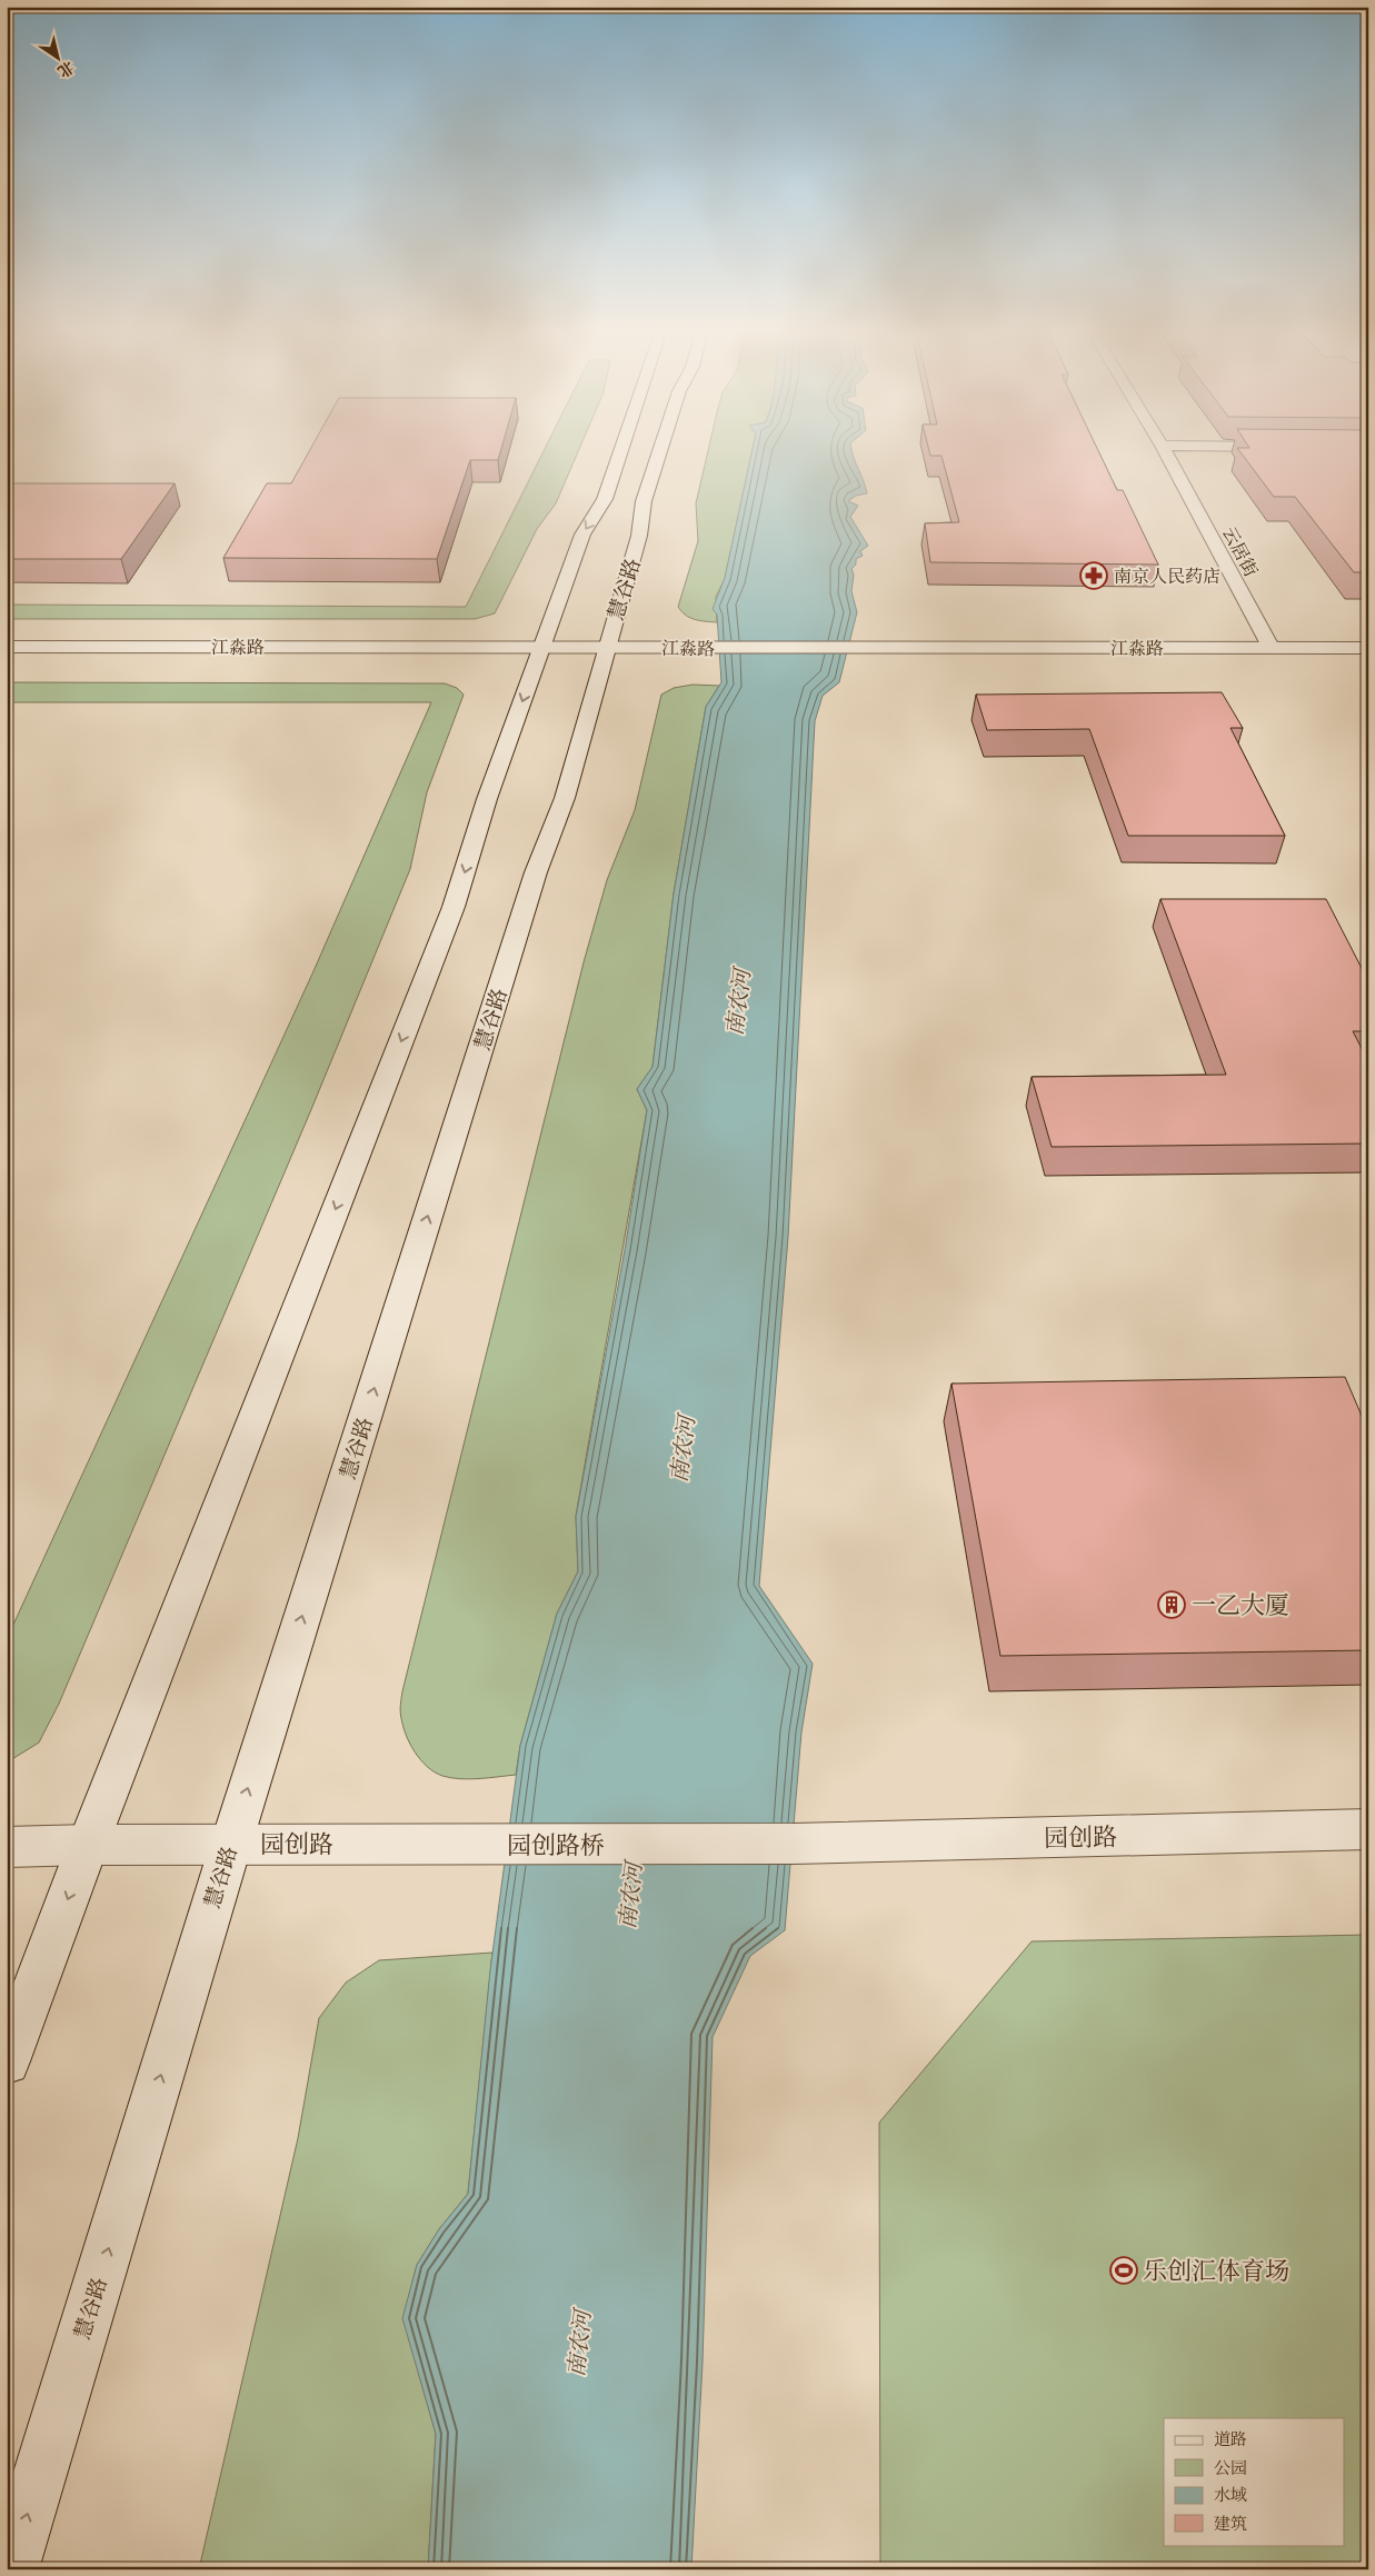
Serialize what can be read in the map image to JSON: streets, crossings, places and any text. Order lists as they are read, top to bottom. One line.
{"streets":{"main road":["云居街","慧谷路","江淼路","园创路","园创路桥"]},"crossings":[["云居街","江淼路"],["慧谷路","江淼路"],["慧谷路","园创路"],["园创路","园创路桥"]],"water":["南农河"],"places":{"pharmacy":["南京人民药店"],"building":["一乙大厦"],"sports":["乐创汇体育场"]},"legend":["道路","公园","水域","建筑"],"north":"bottom right"}
